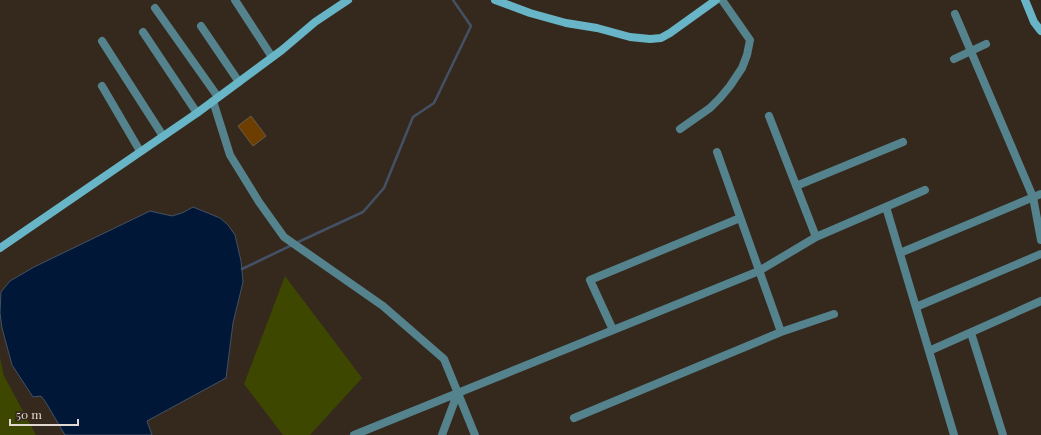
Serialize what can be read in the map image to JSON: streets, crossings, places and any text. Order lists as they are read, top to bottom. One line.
{"scale_bar":"50 m"}
